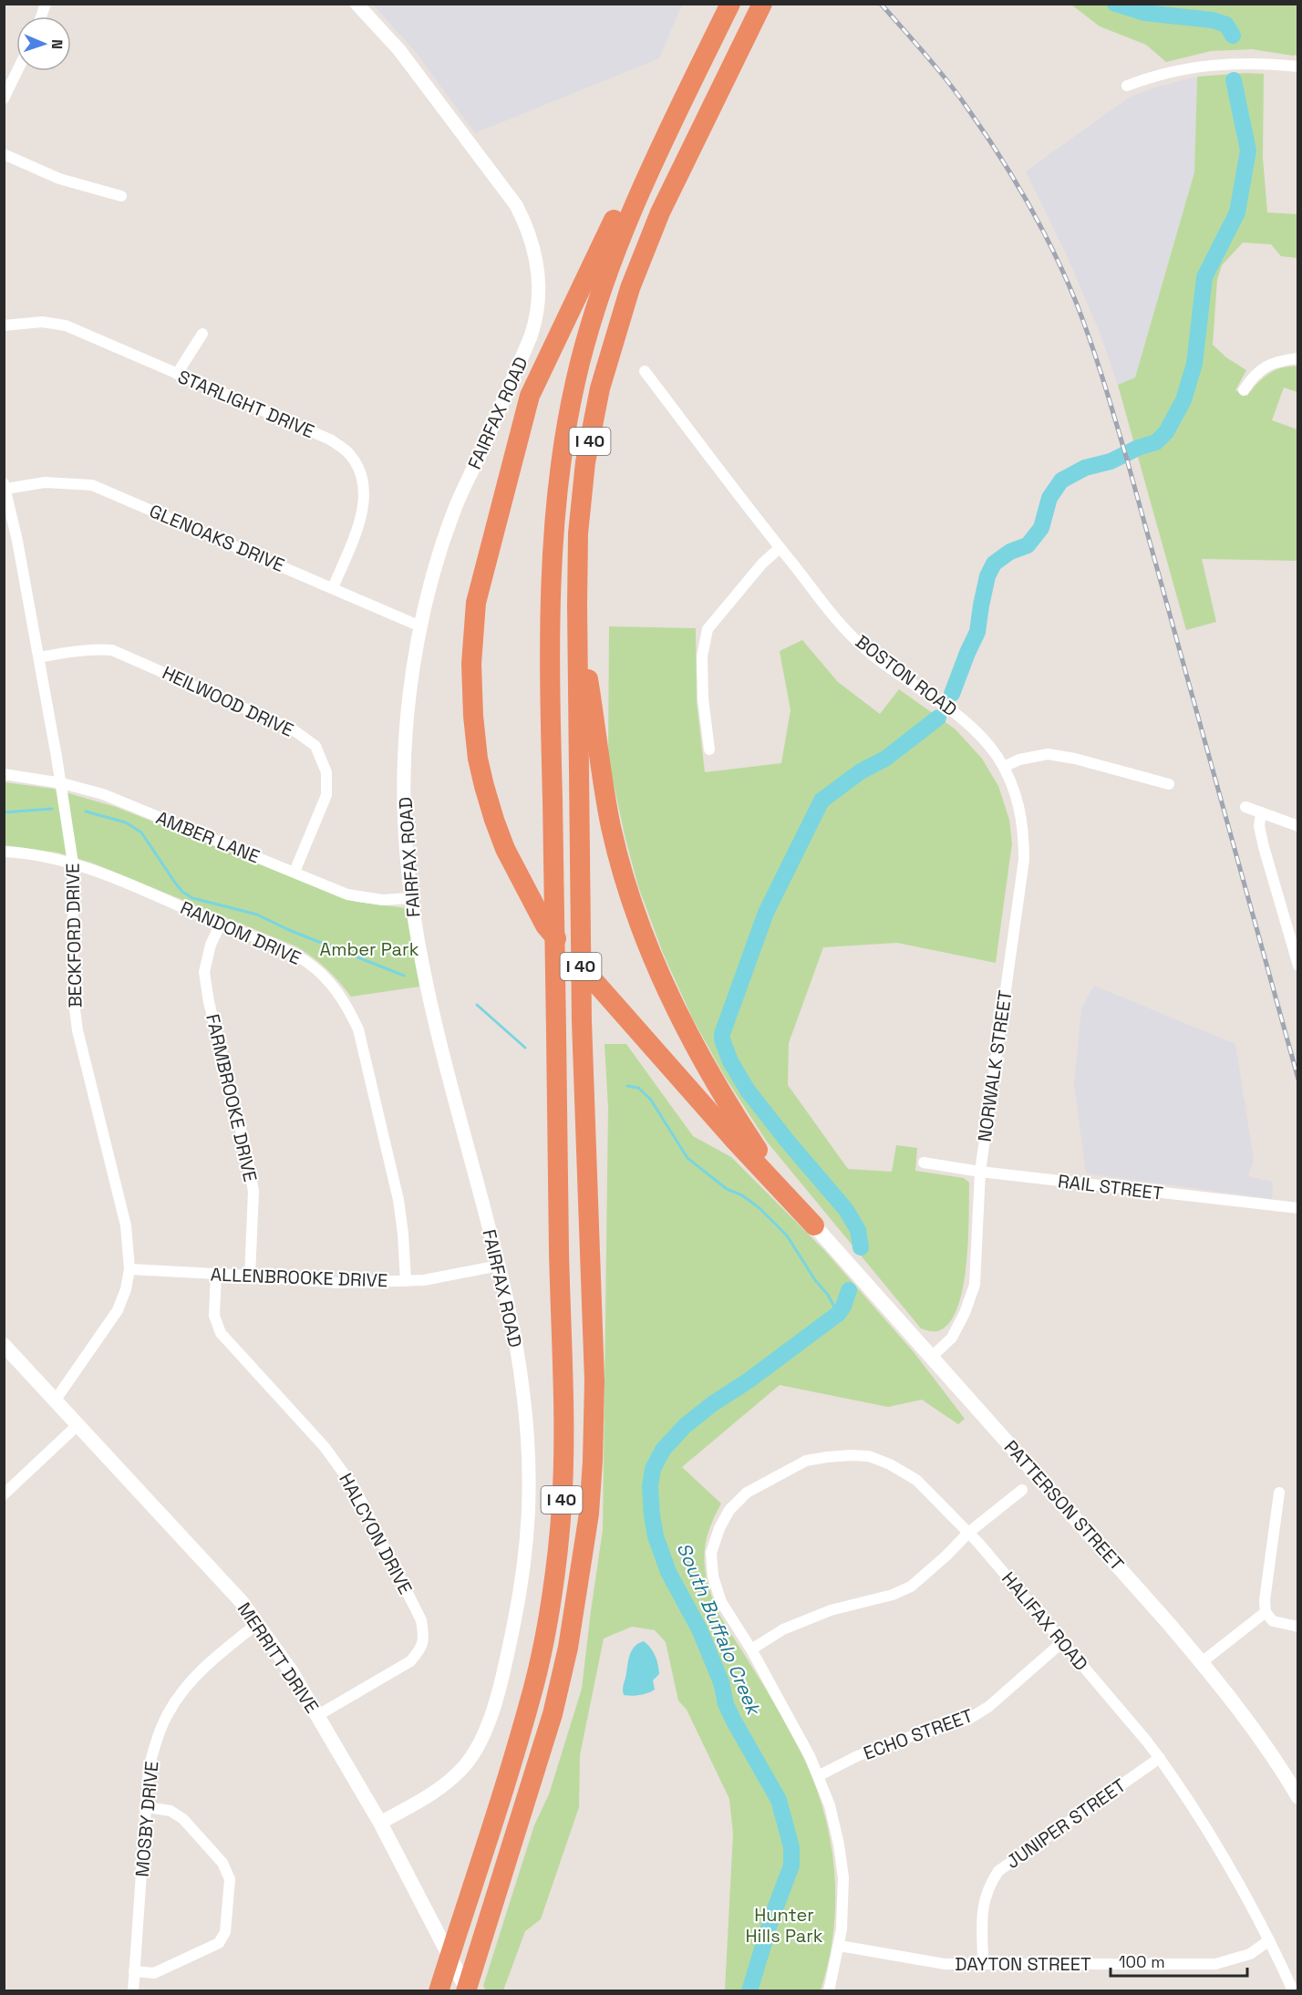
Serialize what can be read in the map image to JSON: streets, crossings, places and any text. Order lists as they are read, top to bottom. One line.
{"streets":{"highway":["I 40"],"main road":["PATTERSON STREET","MERRITT DRIVE"],"street":["STARLIGHT DRIVE","FAIRFAX ROAD","GLENOAKS DRIVE","BOSTON ROAD","HEILWOOD DRIVE","AMBER LANE","RANDOM DRIVE","BECKFORD DRIVE","NORWALK STREET","FARMBROOKE DRIVE","RAIL STREET","ALLENBROOKE DRIVE","HALCYON DRIVE","HALIFAX ROAD","ECHO STREET","MOSBY DRIVE","JUNIPER STREET","DAYTON STREET"]},"crossings":[["STARLIGHT DRIVE","GLENOAKS DRIVE"],["FAIRFAX ROAD","GLENOAKS DRIVE"],["FAIRFAX ROAD","AMBER LANE"],["FAIRFAX ROAD","ALLENBROOKE DRIVE"],["FAIRFAX ROAD","MERRITT DRIVE"],["I 40","MERRITT DRIVE"],["GLENOAKS DRIVE","BECKFORD DRIVE"],["BOSTON ROAD","NORWALK STREET"],["HEILWOOD DRIVE","AMBER LANE"],["HEILWOOD DRIVE","BECKFORD DRIVE"],["AMBER LANE","BECKFORD DRIVE"],["RANDOM DRIVE","BECKFORD DRIVE"],["RANDOM DRIVE","FARMBROOKE DRIVE"],["RANDOM DRIVE","ALLENBROOKE DRIVE"],["BECKFORD DRIVE","ALLENBROOKE DRIVE"],["BECKFORD DRIVE","MERRITT DRIVE"],["NORWALK STREET","RAIL STREET"],["NORWALK STREET","PATTERSON STREET"],["FARMBROOKE DRIVE","ALLENBROOKE DRIVE"],["ALLENBROOKE DRIVE","HALCYON DRIVE"],["HALCYON DRIVE","MERRITT DRIVE"],["HALIFAX ROAD","ECHO STREET"],["HALIFAX ROAD","JUNIPER STREET"],["HALIFAX ROAD","DAYTON STREET"],["MERRITT DRIVE","MOSBY DRIVE"],["JUNIPER STREET","DAYTON STREET"]],"water":["South Buffalo Creek"],"parks":["Amber Park","Hunter Hills Park"],"scale_bar":"100 m","north":"right"}
